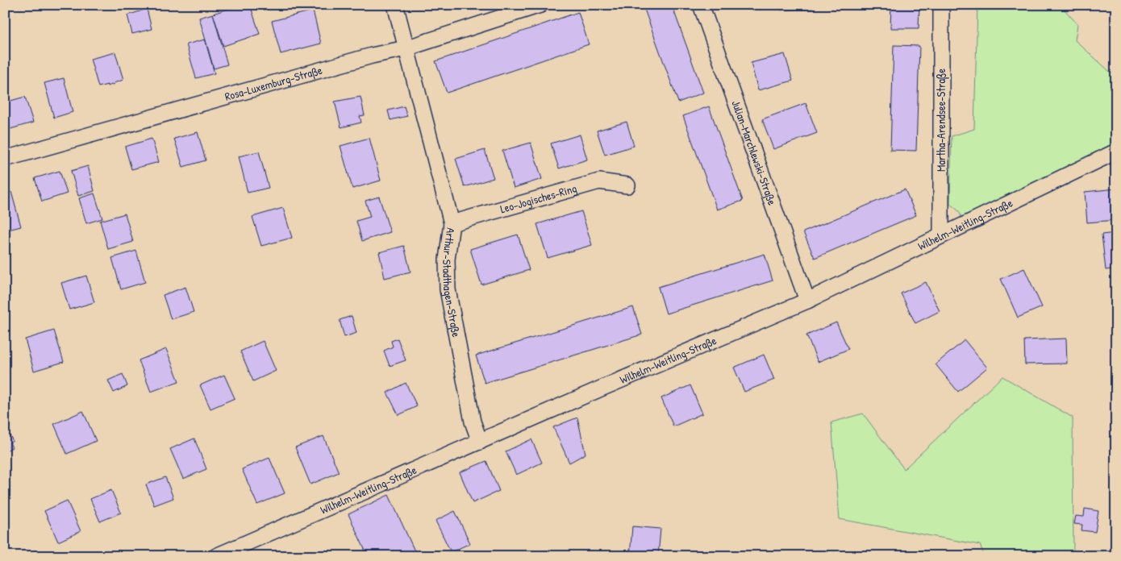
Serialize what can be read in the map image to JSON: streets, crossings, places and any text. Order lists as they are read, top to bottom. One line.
{"streets":{"street":["Rosa-Luxemburg-Straße","Martha-Arendsee-Straße","Julian-Marchlewski-Straße","Leo-Jogisches-Ring","Wilhelm-Weitling-Straße","Arthur-Stadthagen-Straße"]},"crossings":[["Rosa-Luxemburg-Straße","Arthur-Stadthagen-Straße"],["Martha-Arendsee-Straße","Wilhelm-Weitling-Straße"],["Julian-Marchlewski-Straße","Wilhelm-Weitling-Straße"],["Leo-Jogisches-Ring","Arthur-Stadthagen-Straße"],["Wilhelm-Weitling-Straße","Arthur-Stadthagen-Straße"]]}
